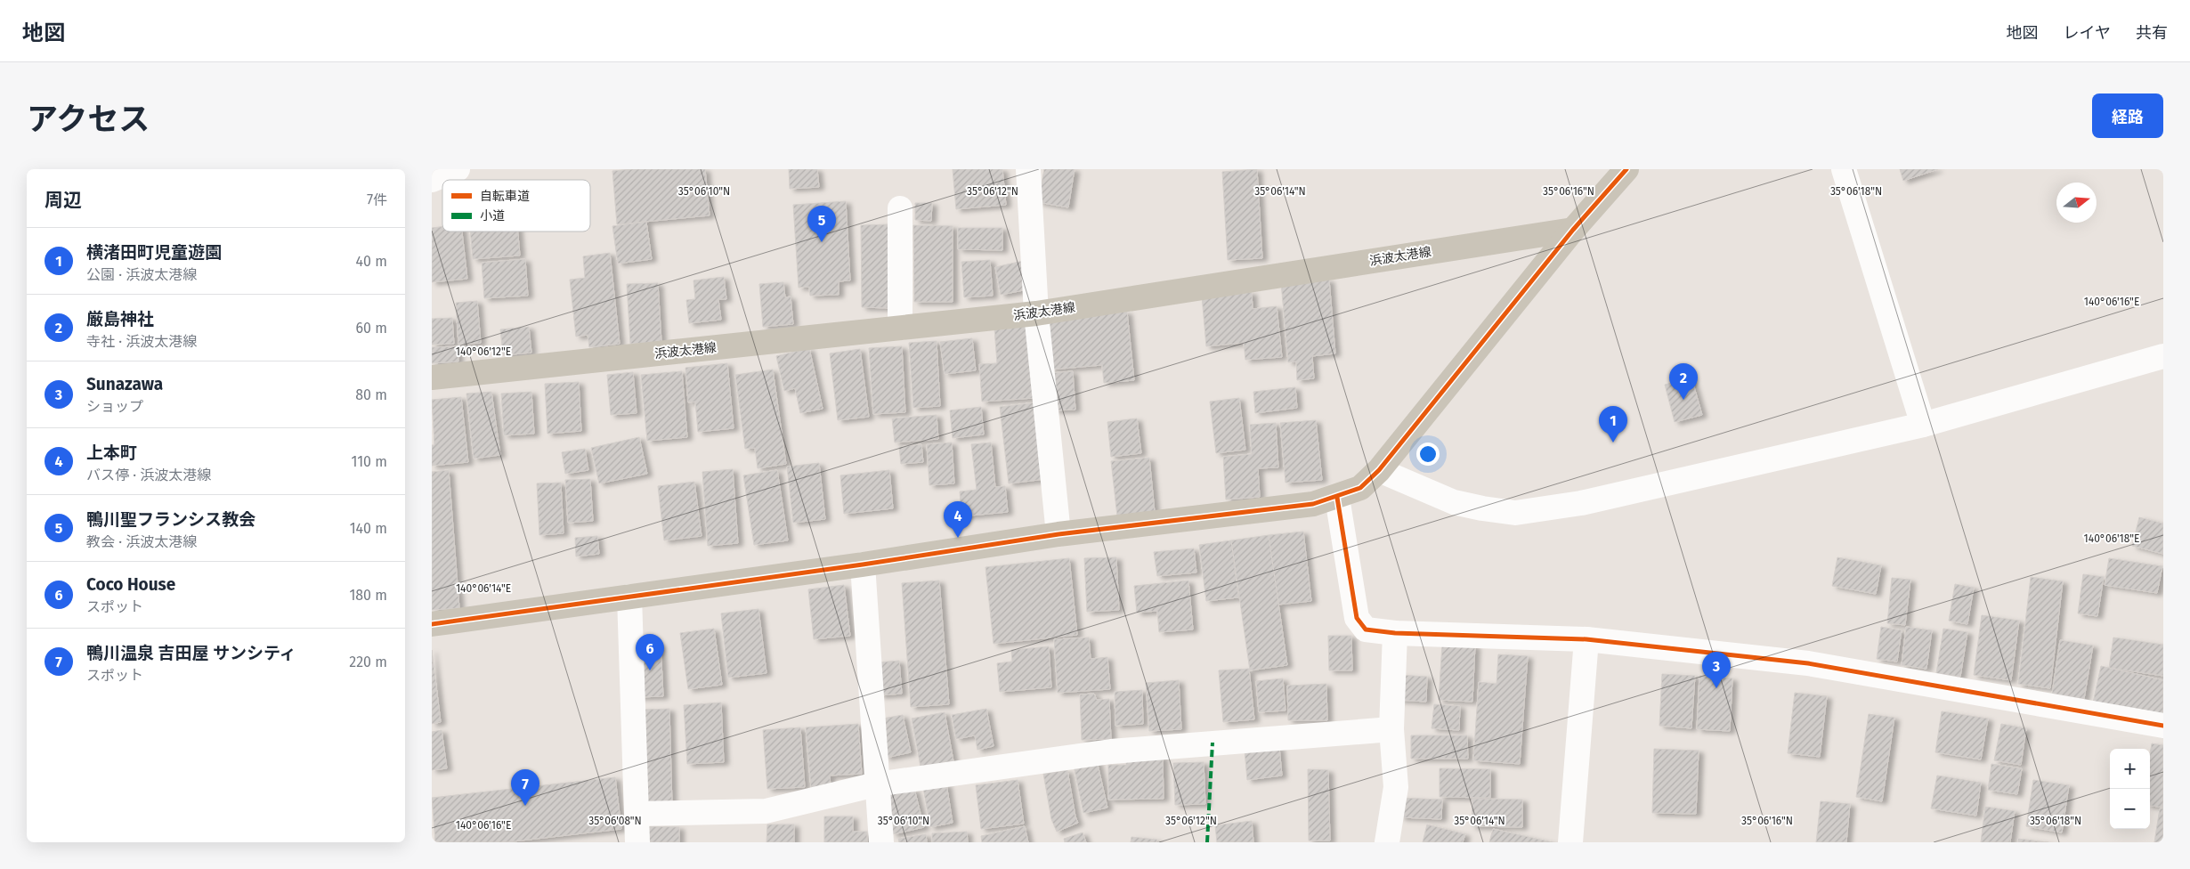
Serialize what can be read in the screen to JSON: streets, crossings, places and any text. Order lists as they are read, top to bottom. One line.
{"streets":{"main road":["浜波太港線"]},"legend":["自転車道","小道"],"north":"right","page":{"header":"地図","nav":["地図","レイヤ","共有"],"title":"アクセス","buttons":"経路","heading":["周辺","7件"],"pins":["5","2","1","4","6","3","7"],"list":[{"mark":"1","name":"横渚田町児童遊園","note":"公園 · 浜波太港線","value":"40 m"},{"mark":"2","name":"厳島神社","note":"寺社 · 浜波太港線","value":"60 m"},{"mark":"3","name":"Sunazawa","note":"ショップ","value":"80 m"},{"mark":"4","name":"上本町","note":"バス停 · 浜波太港線","value":"110 m"},{"mark":"5","name":"鴨川聖フランシス教会","note":"教会 · 浜波太港線","value":"140 m"},{"mark":"6","name":"Coco House","note":"スポット","value":"180 m"},{"mark":"7","name":"鴨川温泉 吉田屋 サンシティ","note":"スポット","value":"220 m"}],"map_buttons":["+","−"]},"coordinates":["35°06'10\"N","35°06'12\"N","35°06'14\"N","35°06'16\"N","35°06'18\"N","140°06'16\"E","140°06'12\"E","140°06'18\"E","140°06'14\"E","35°06'08\"N"]}
